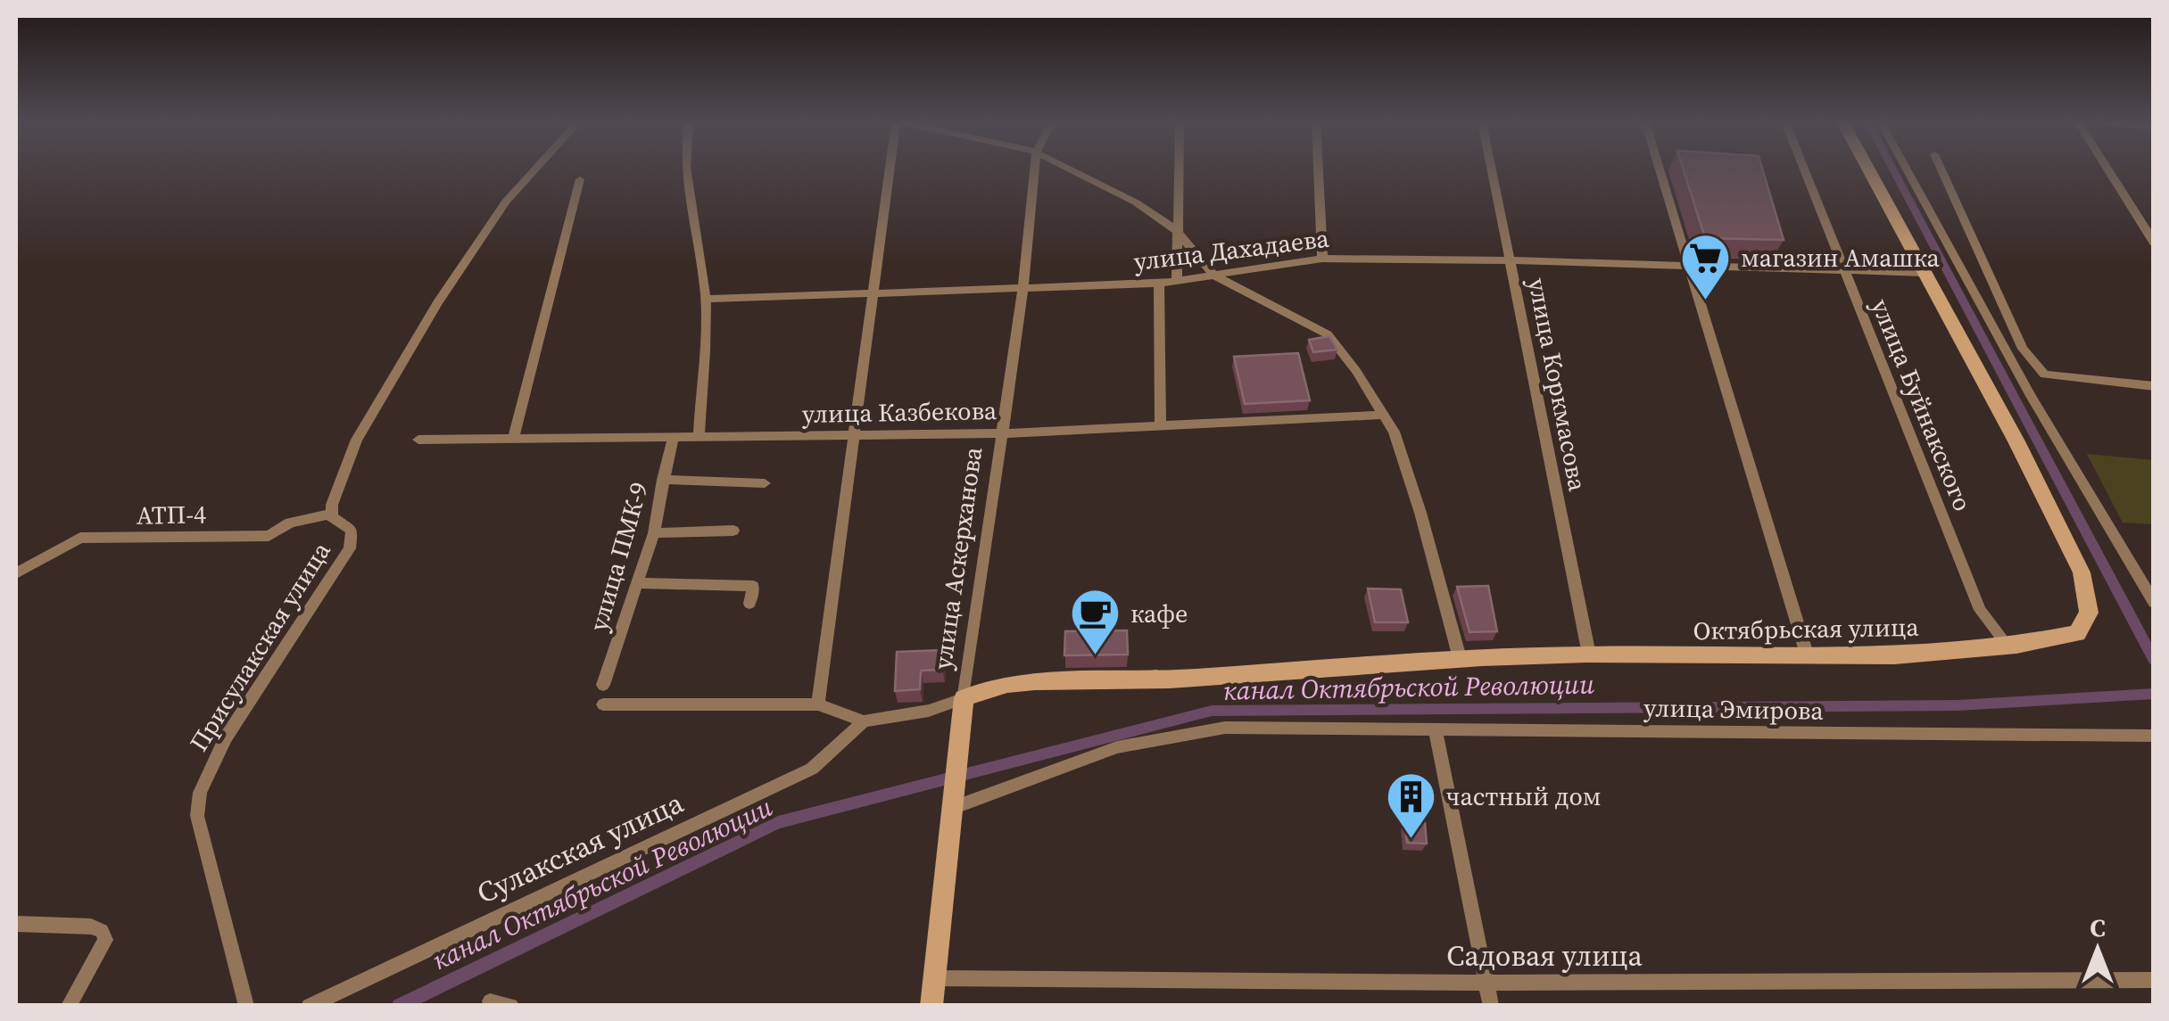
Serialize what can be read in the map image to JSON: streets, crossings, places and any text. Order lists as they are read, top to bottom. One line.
{"streets":{"street":["улица Дахадаева","улица Коркмасова","улица Буйнакского","улица Казбекова","АТП-4","улица ПМК-9","улица Аскерханова","Октябрьская улица","Присулакская улица","улица Эмирова","Сулакская улица","Садовая улица"]},"crossings":[["улица Дахадаева","улица Коркмасова"],["улица Дахадаева","улица Буйнакского"],["улица Дахадаева","улица Аскерханова"],["улица Дахадаева","Октябрьская улица"],["улица Коркмасова","Октябрьская улица"],["улица Буйнакского","Октябрьская улица"],["улица Казбекова","улица ПМК-9"],["улица Казбекова","улица Аскерханова"],["АТП-4","Присулакская улица"],["улица Аскерханова","Октябрьская улица"],["улица Аскерханова","улица Эмирова"],["улица Аскерханова","Садовая улица"]],"water":["канал Октябрьской Революции"],"places":{"supermarket":["магазин Амашка"],"cafe":["кафе"],"building":["частный дом"]},"north":"top"}
